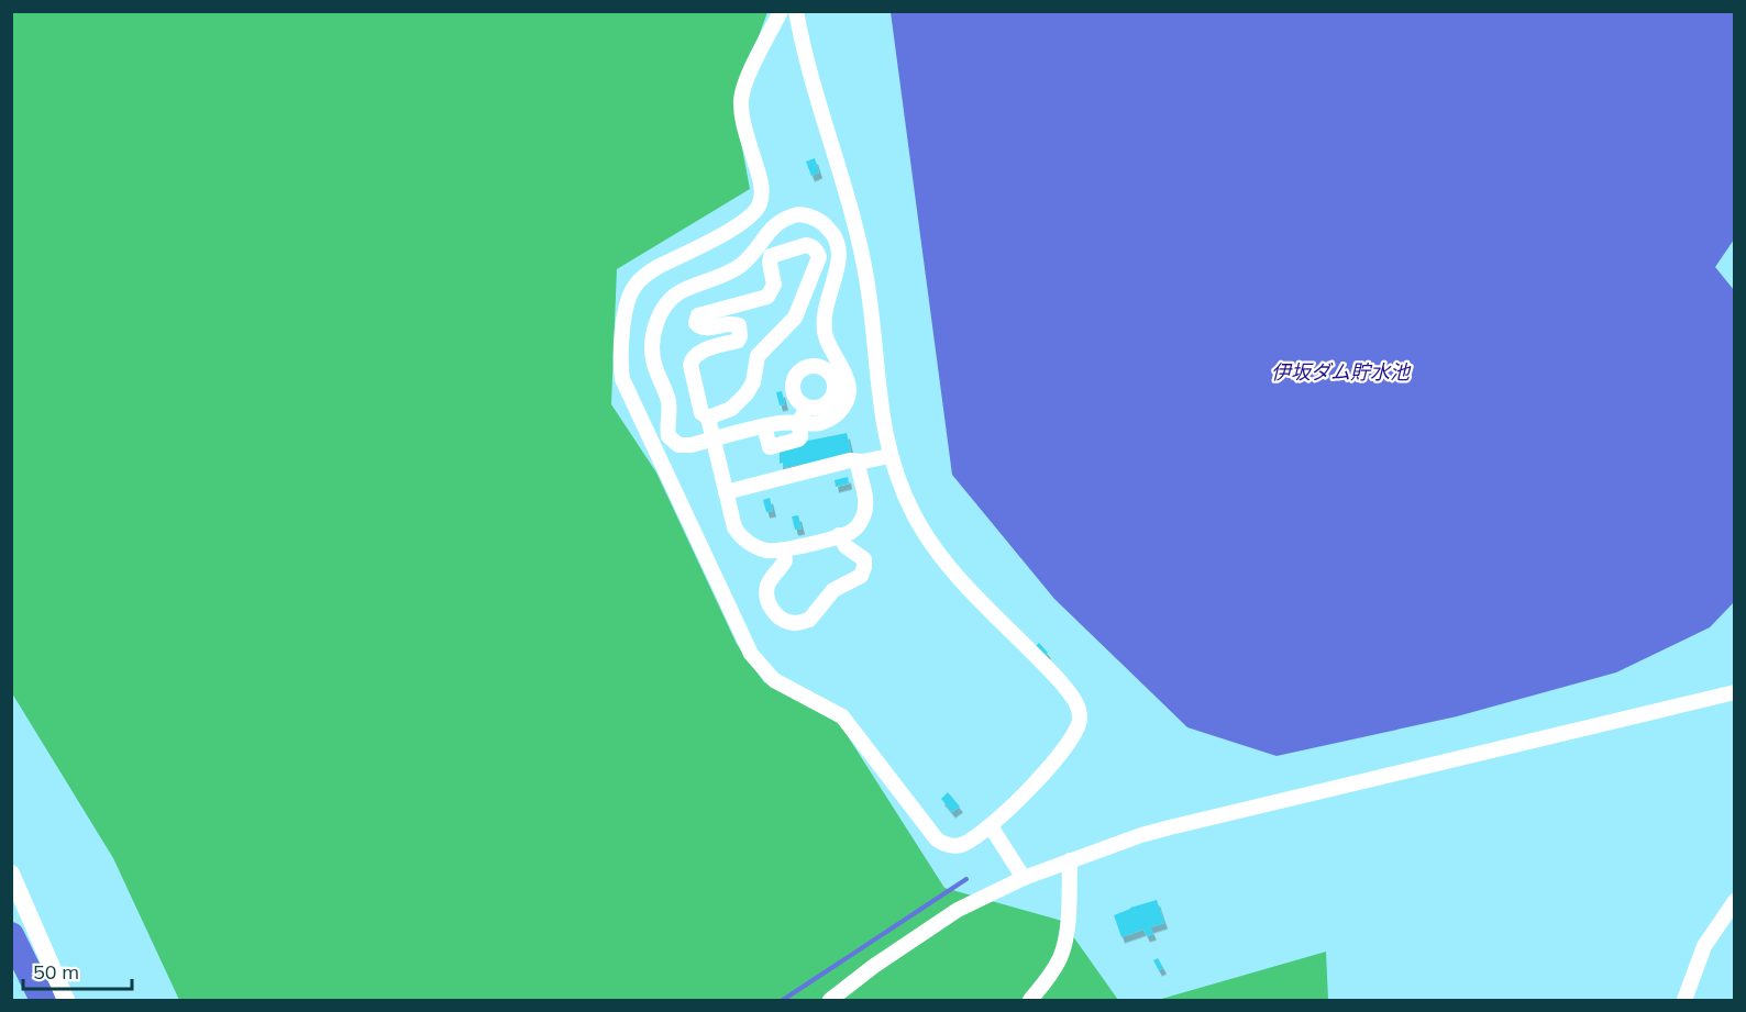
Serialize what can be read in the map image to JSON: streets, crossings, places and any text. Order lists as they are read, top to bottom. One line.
{"water":["伊坂ダム貯水池"],"scale_bar":"50 m"}
